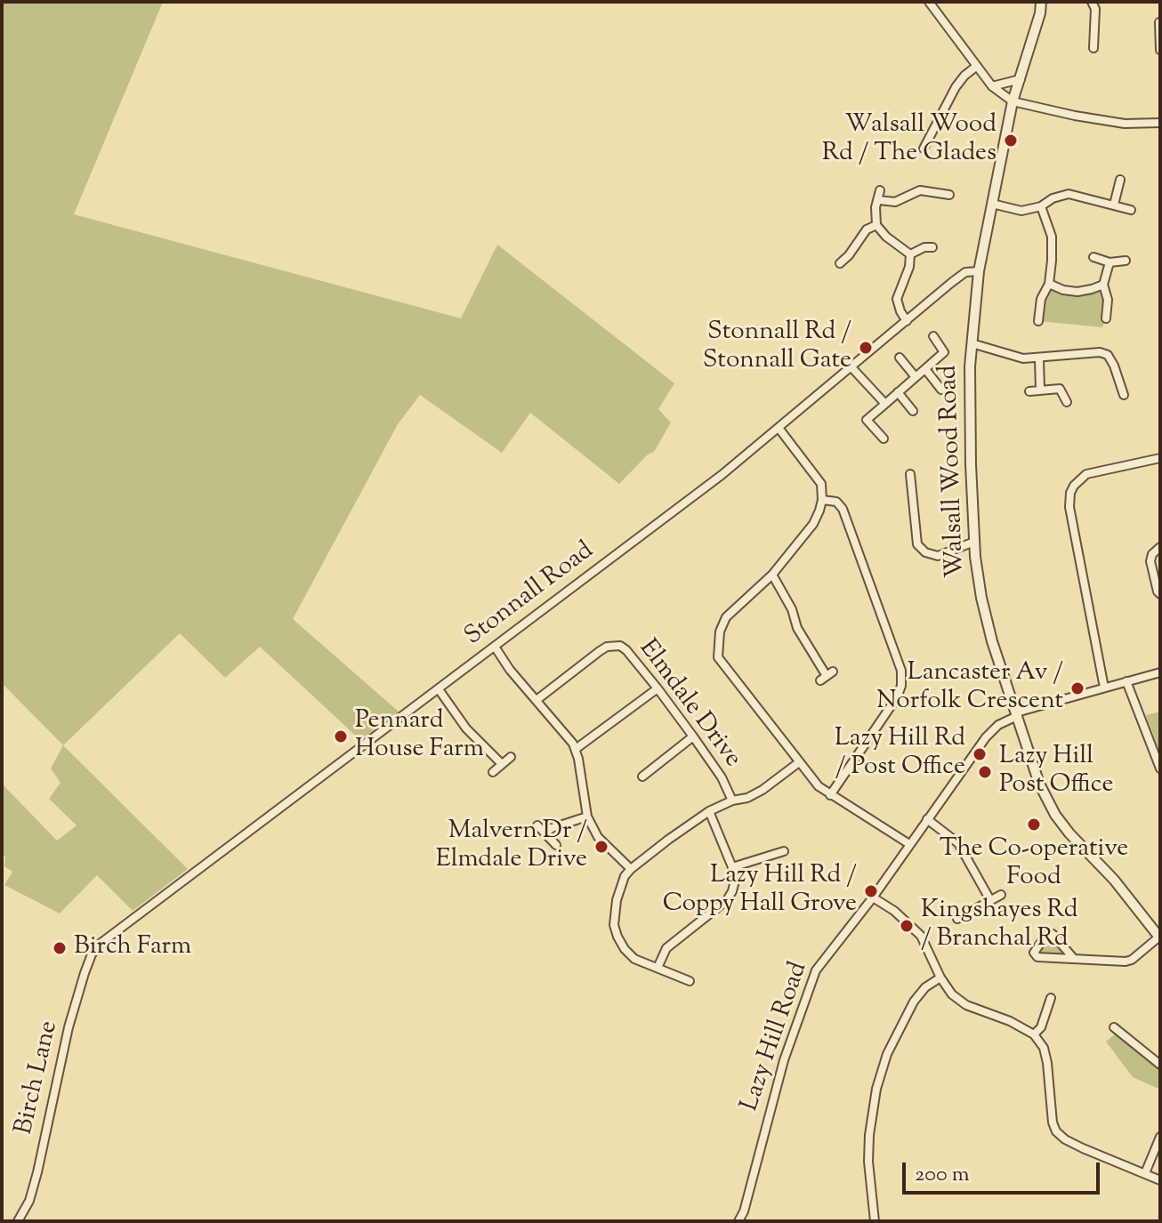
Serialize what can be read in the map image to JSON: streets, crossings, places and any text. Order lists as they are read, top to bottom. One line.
{"streets":{"street":["Walsall Wood Road","Stonnall Road","Elmdale Drive","Lazy Hill Road","Birch Lane"]},"crossings":[["Walsall Wood Road","Stonnall Road"],["Walsall Wood Road","Lazy Hill Road"],["Stonnall Road","Birch Lane"]],"places":["Walsall Wood Rd / The Glades","Stonnall Rd / Stonnall Gate","Lancaster Av / Norfolk Crescent","Pennard House Farm","Lazy Hill Rd / Post Office","Lazy Hill Post Office","The Co-operative Food","Malvern Dr / Elmdale Drive","Lazy Hill Rd / Coppy Hall Grove","Kingshayes Rd / Branchal Rd","Birch Farm"],"scale_bar":"200 m"}
